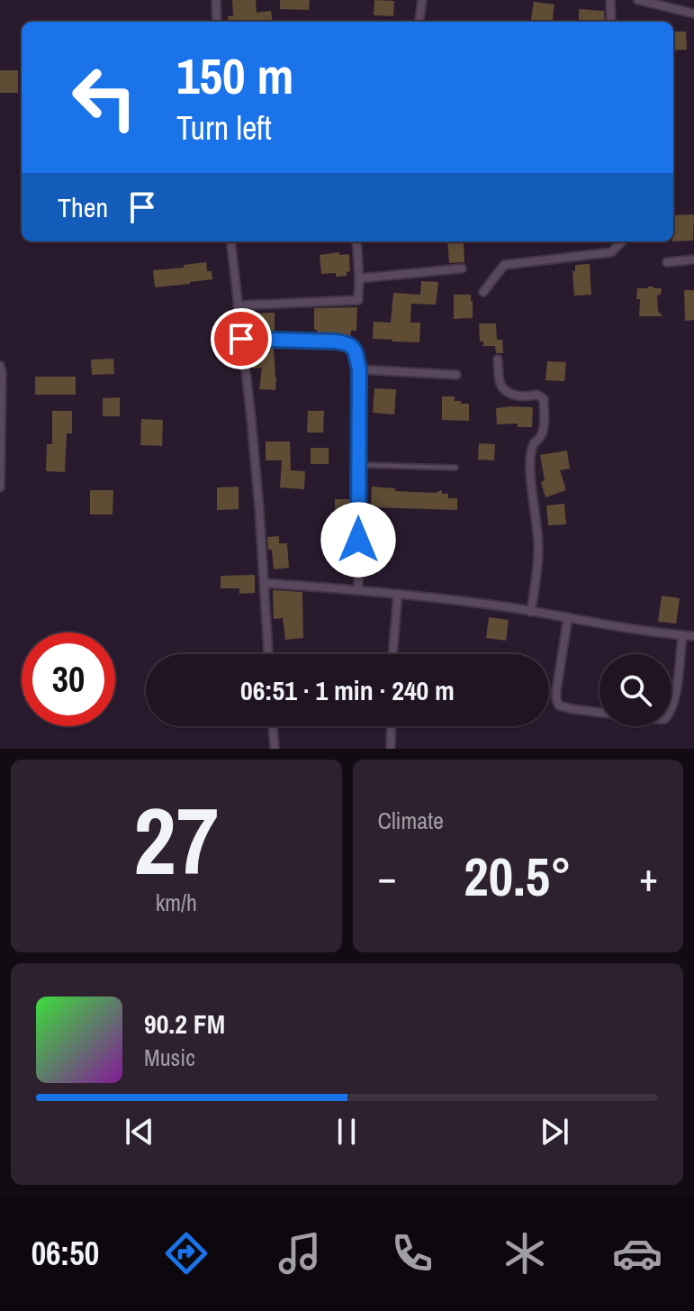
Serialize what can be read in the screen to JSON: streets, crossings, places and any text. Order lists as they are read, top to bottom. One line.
{"page":{"turn":["150 m","Turn left"],"then":"Then","limit":"30","trip":"06:51 · 1 min · 240 m","tile":[["27","km/h"],"Climate"],"heat":["−","20.5°","+"],"song":["90.2 FM","Music"],"tabs":"06:50"}}
